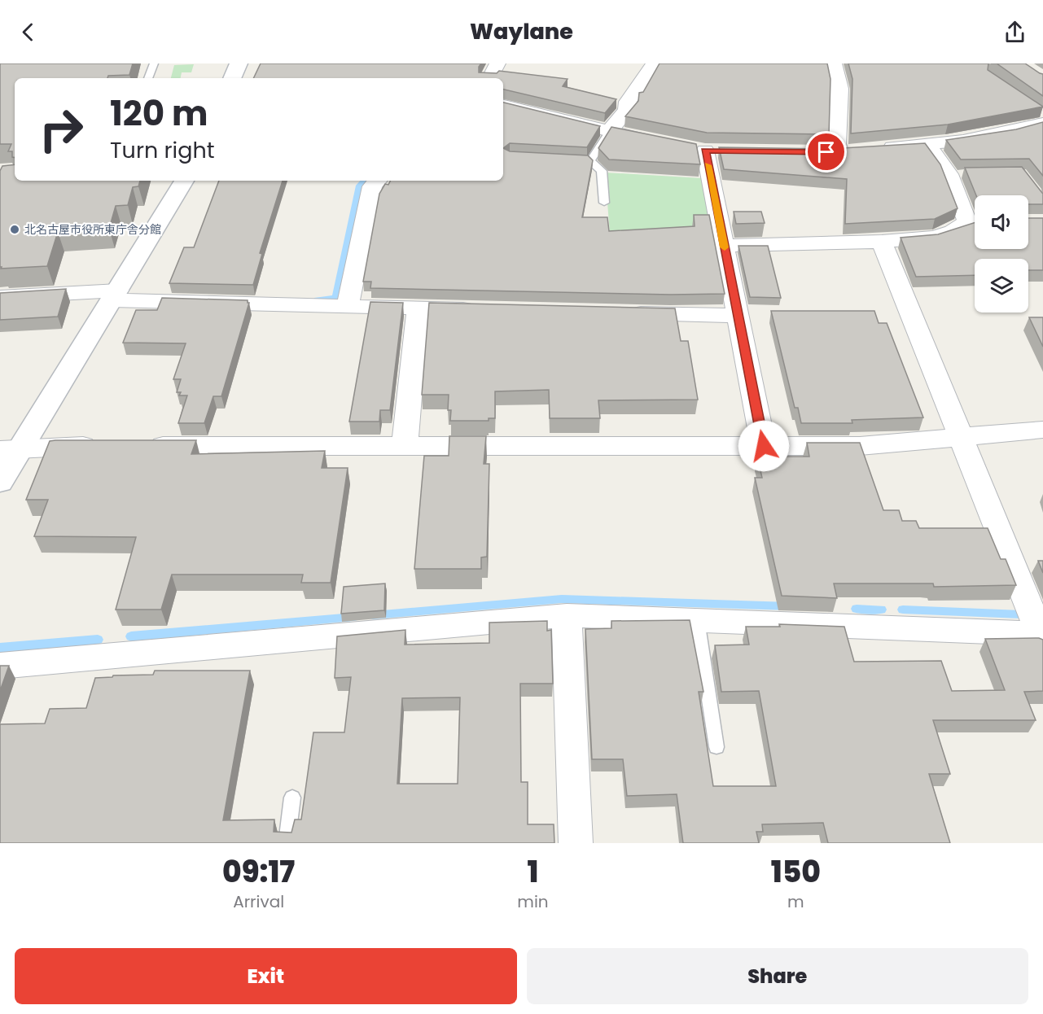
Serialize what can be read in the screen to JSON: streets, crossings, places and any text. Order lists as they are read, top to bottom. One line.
{"places":["北名古屋市役所東庁舎分館"],"page":{"header":"Waylane","turn":["120 m","Turn right"],"eta":["09:17","Arrival","1","min","150","m"],"buttons":["Exit","Share"]}}
